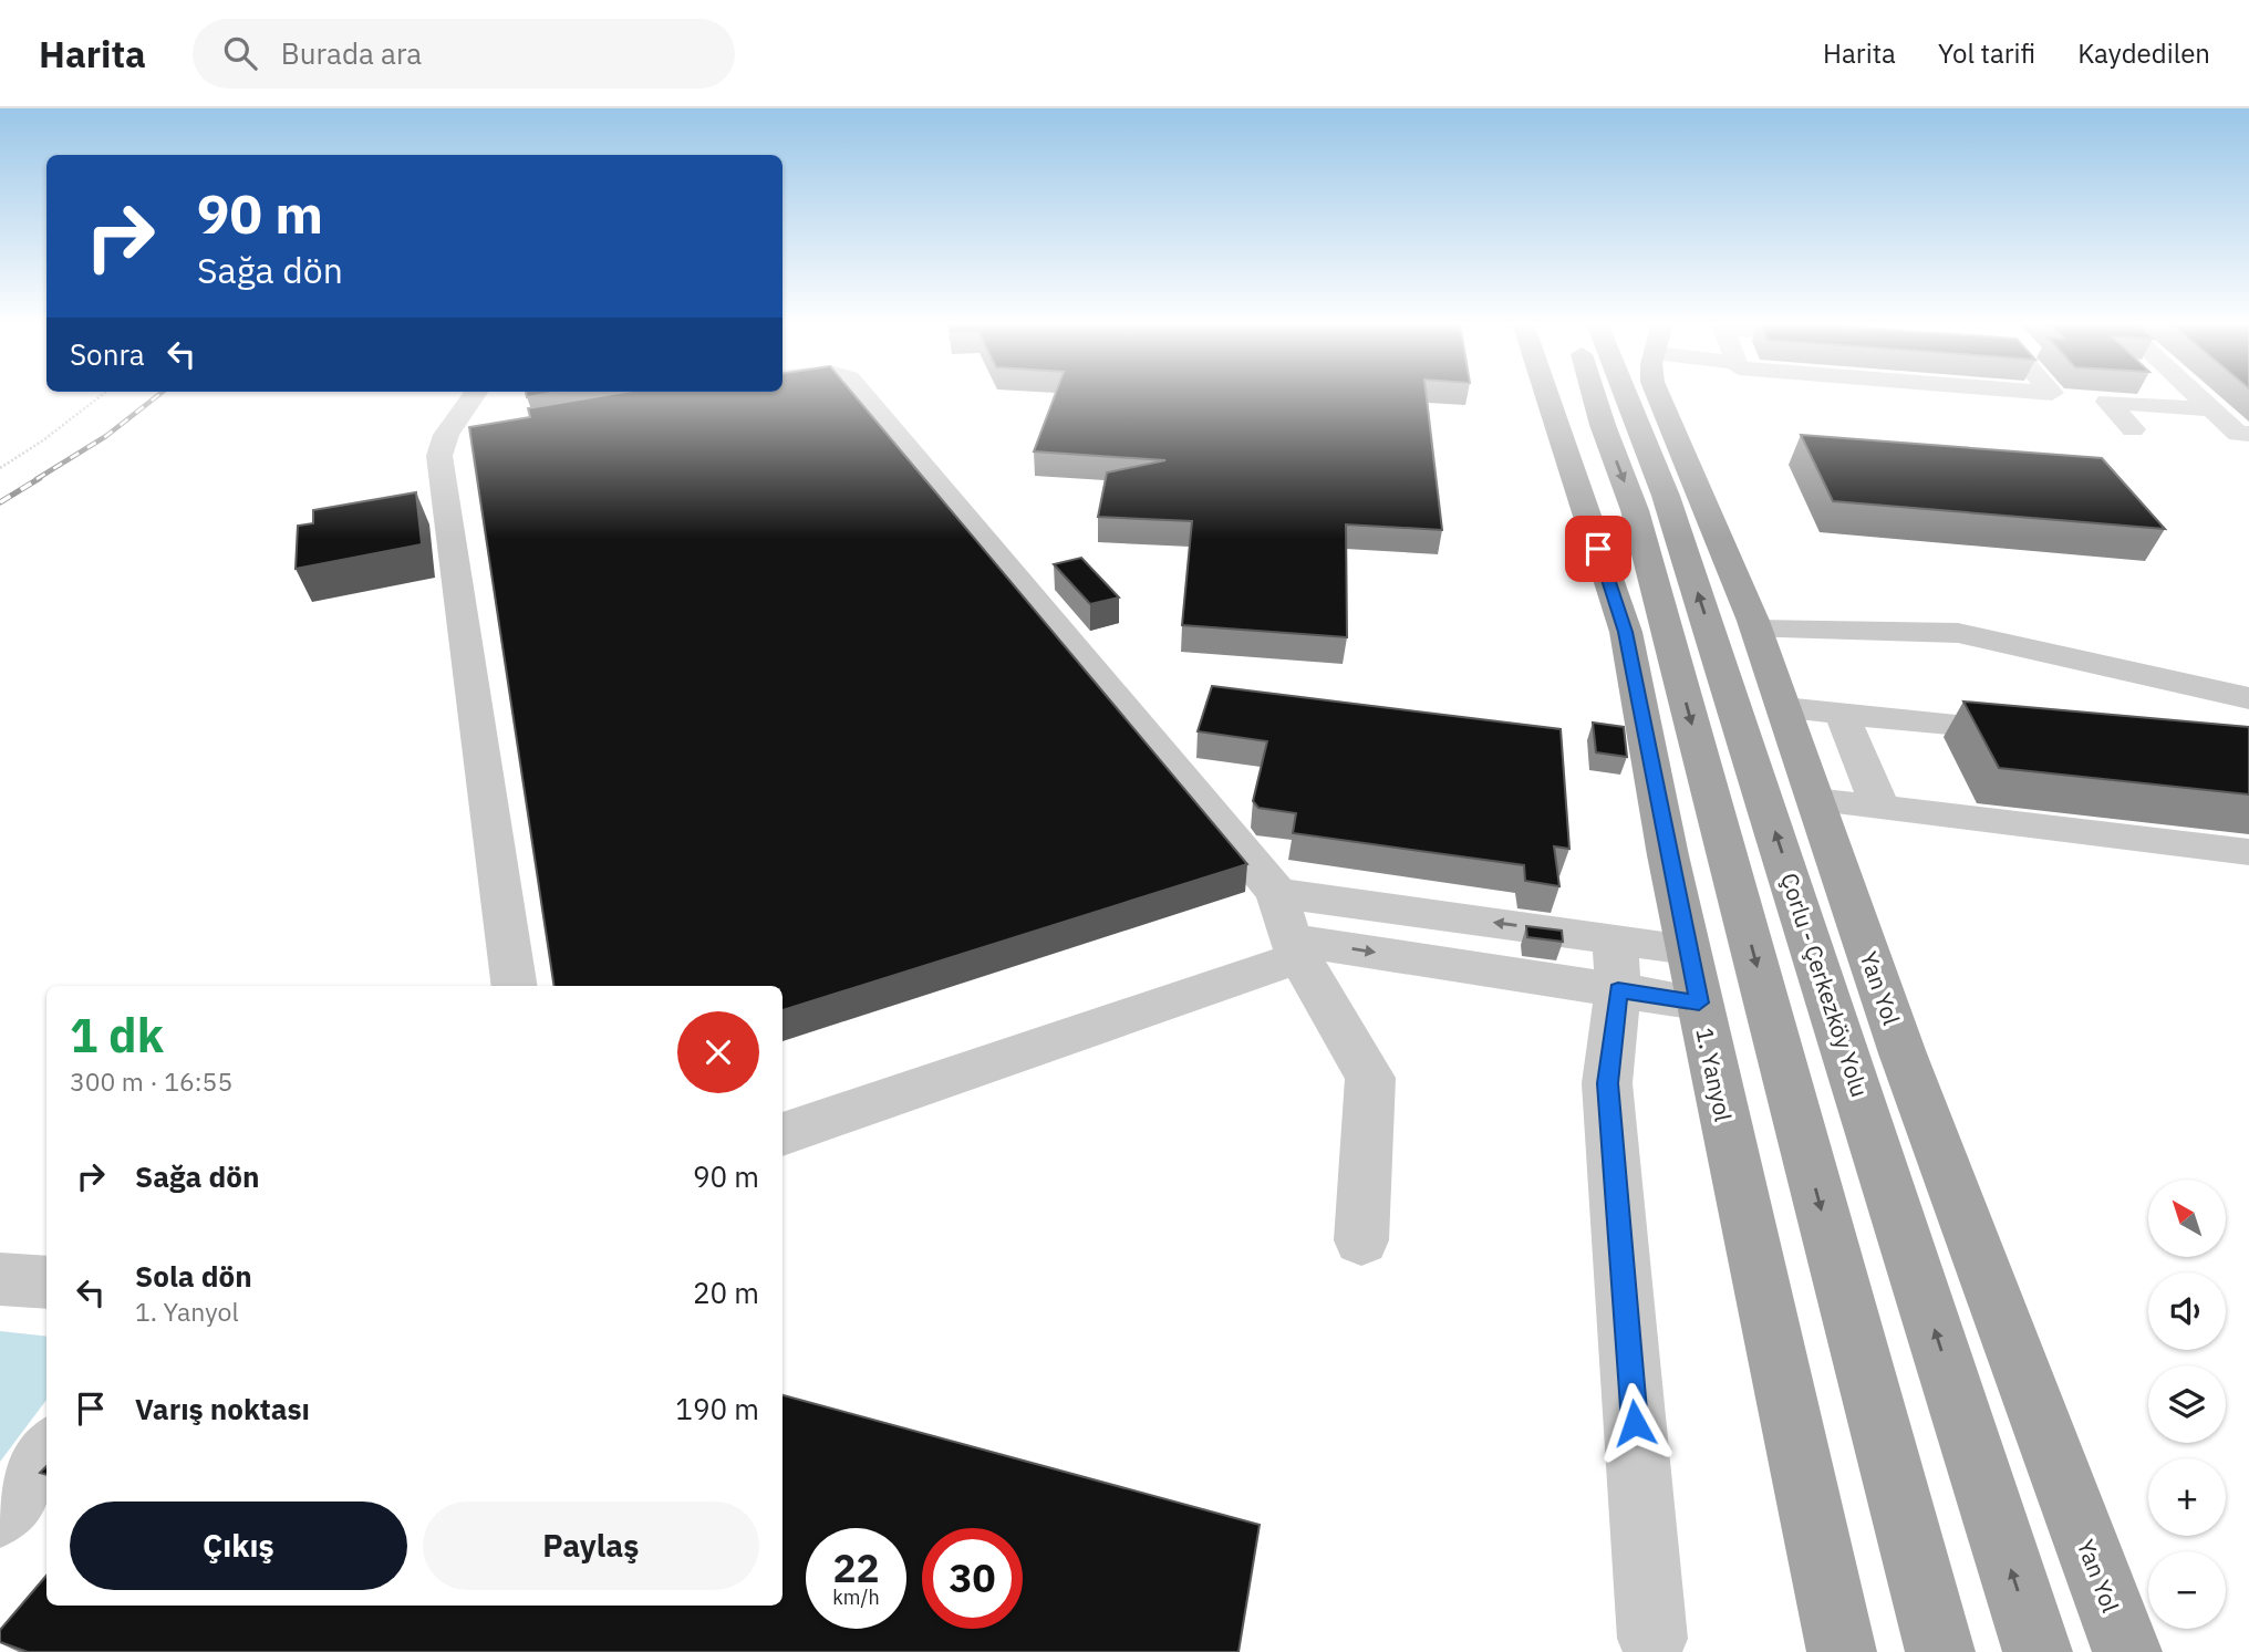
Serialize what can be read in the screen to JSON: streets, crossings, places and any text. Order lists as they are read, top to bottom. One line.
{"streets":{"main road":["Çorlu - Çerkezköy Yolu","Yan Yol","1. Yanyol"]},"north":"top left","page":{"header":"Harita","search":"Burada ara","nav":["Harita","Yol tarifi","Kaydedilen"],"turn":["90 m","Sağa dön"],"then":"Sonra","heading":["1 dk","300 m · 16:55"],"list":[{"name":"Sağa dön","value":"90 m"},{"name":"Sola dön","note":"1. Yanyol","value":"20 m"},{"name":"Varış noktası","value":"190 m"}],"map_buttons":["+","−"],"buttons":["Çıkış","Paylaş"],"speed":"22 km/h","limit":"30"}}
